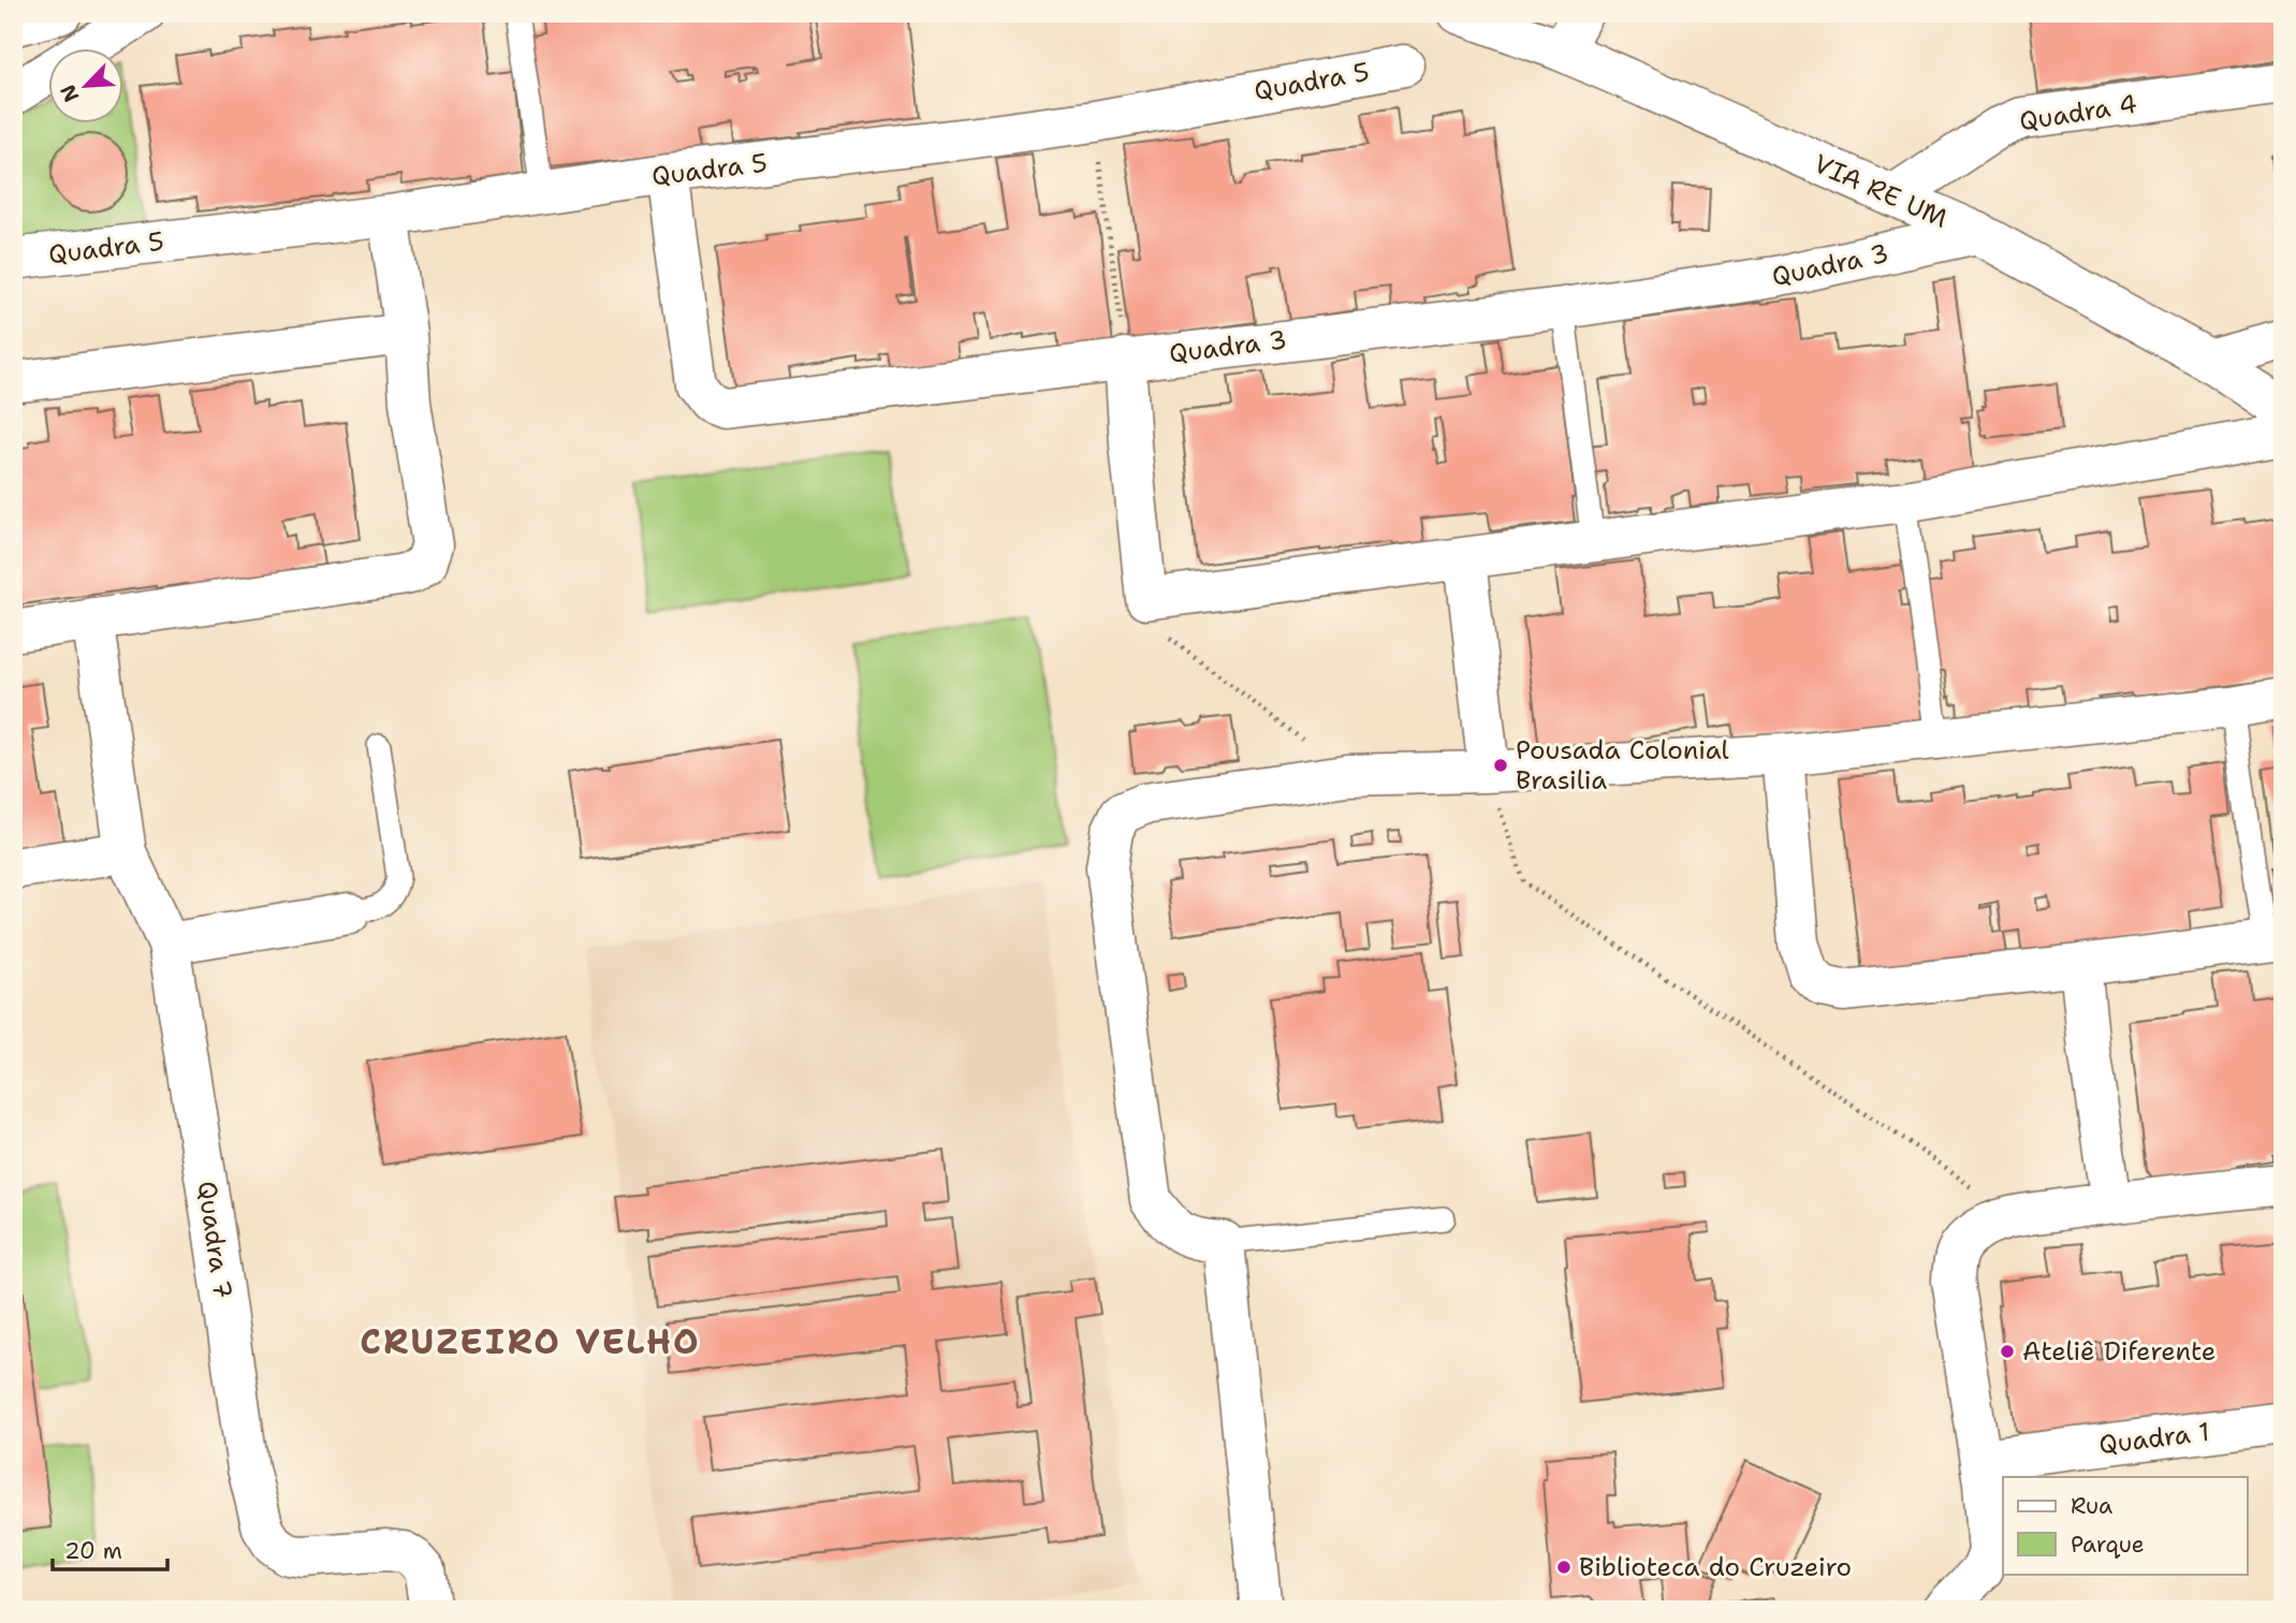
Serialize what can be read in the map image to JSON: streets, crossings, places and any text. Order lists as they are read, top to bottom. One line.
{"streets":{"street":["Quadra 5","Quadra 4","VIA RE UM","Quadra 3","Quadra 7","Quadra 1"]},"crossings":[["Quadra 5","Quadra 3"],["Quadra 4","VIA RE UM"],["VIA RE UM","Quadra 3"]],"districts":["CRUZEIRO VELHO"],"places":["Pousada Colonial Brasilia","Ateliê Diferente","Biblioteca do Cruzeiro"],"legend":["Rua","Parque"],"scale_bar":"20 m","north":"bottom left"}
